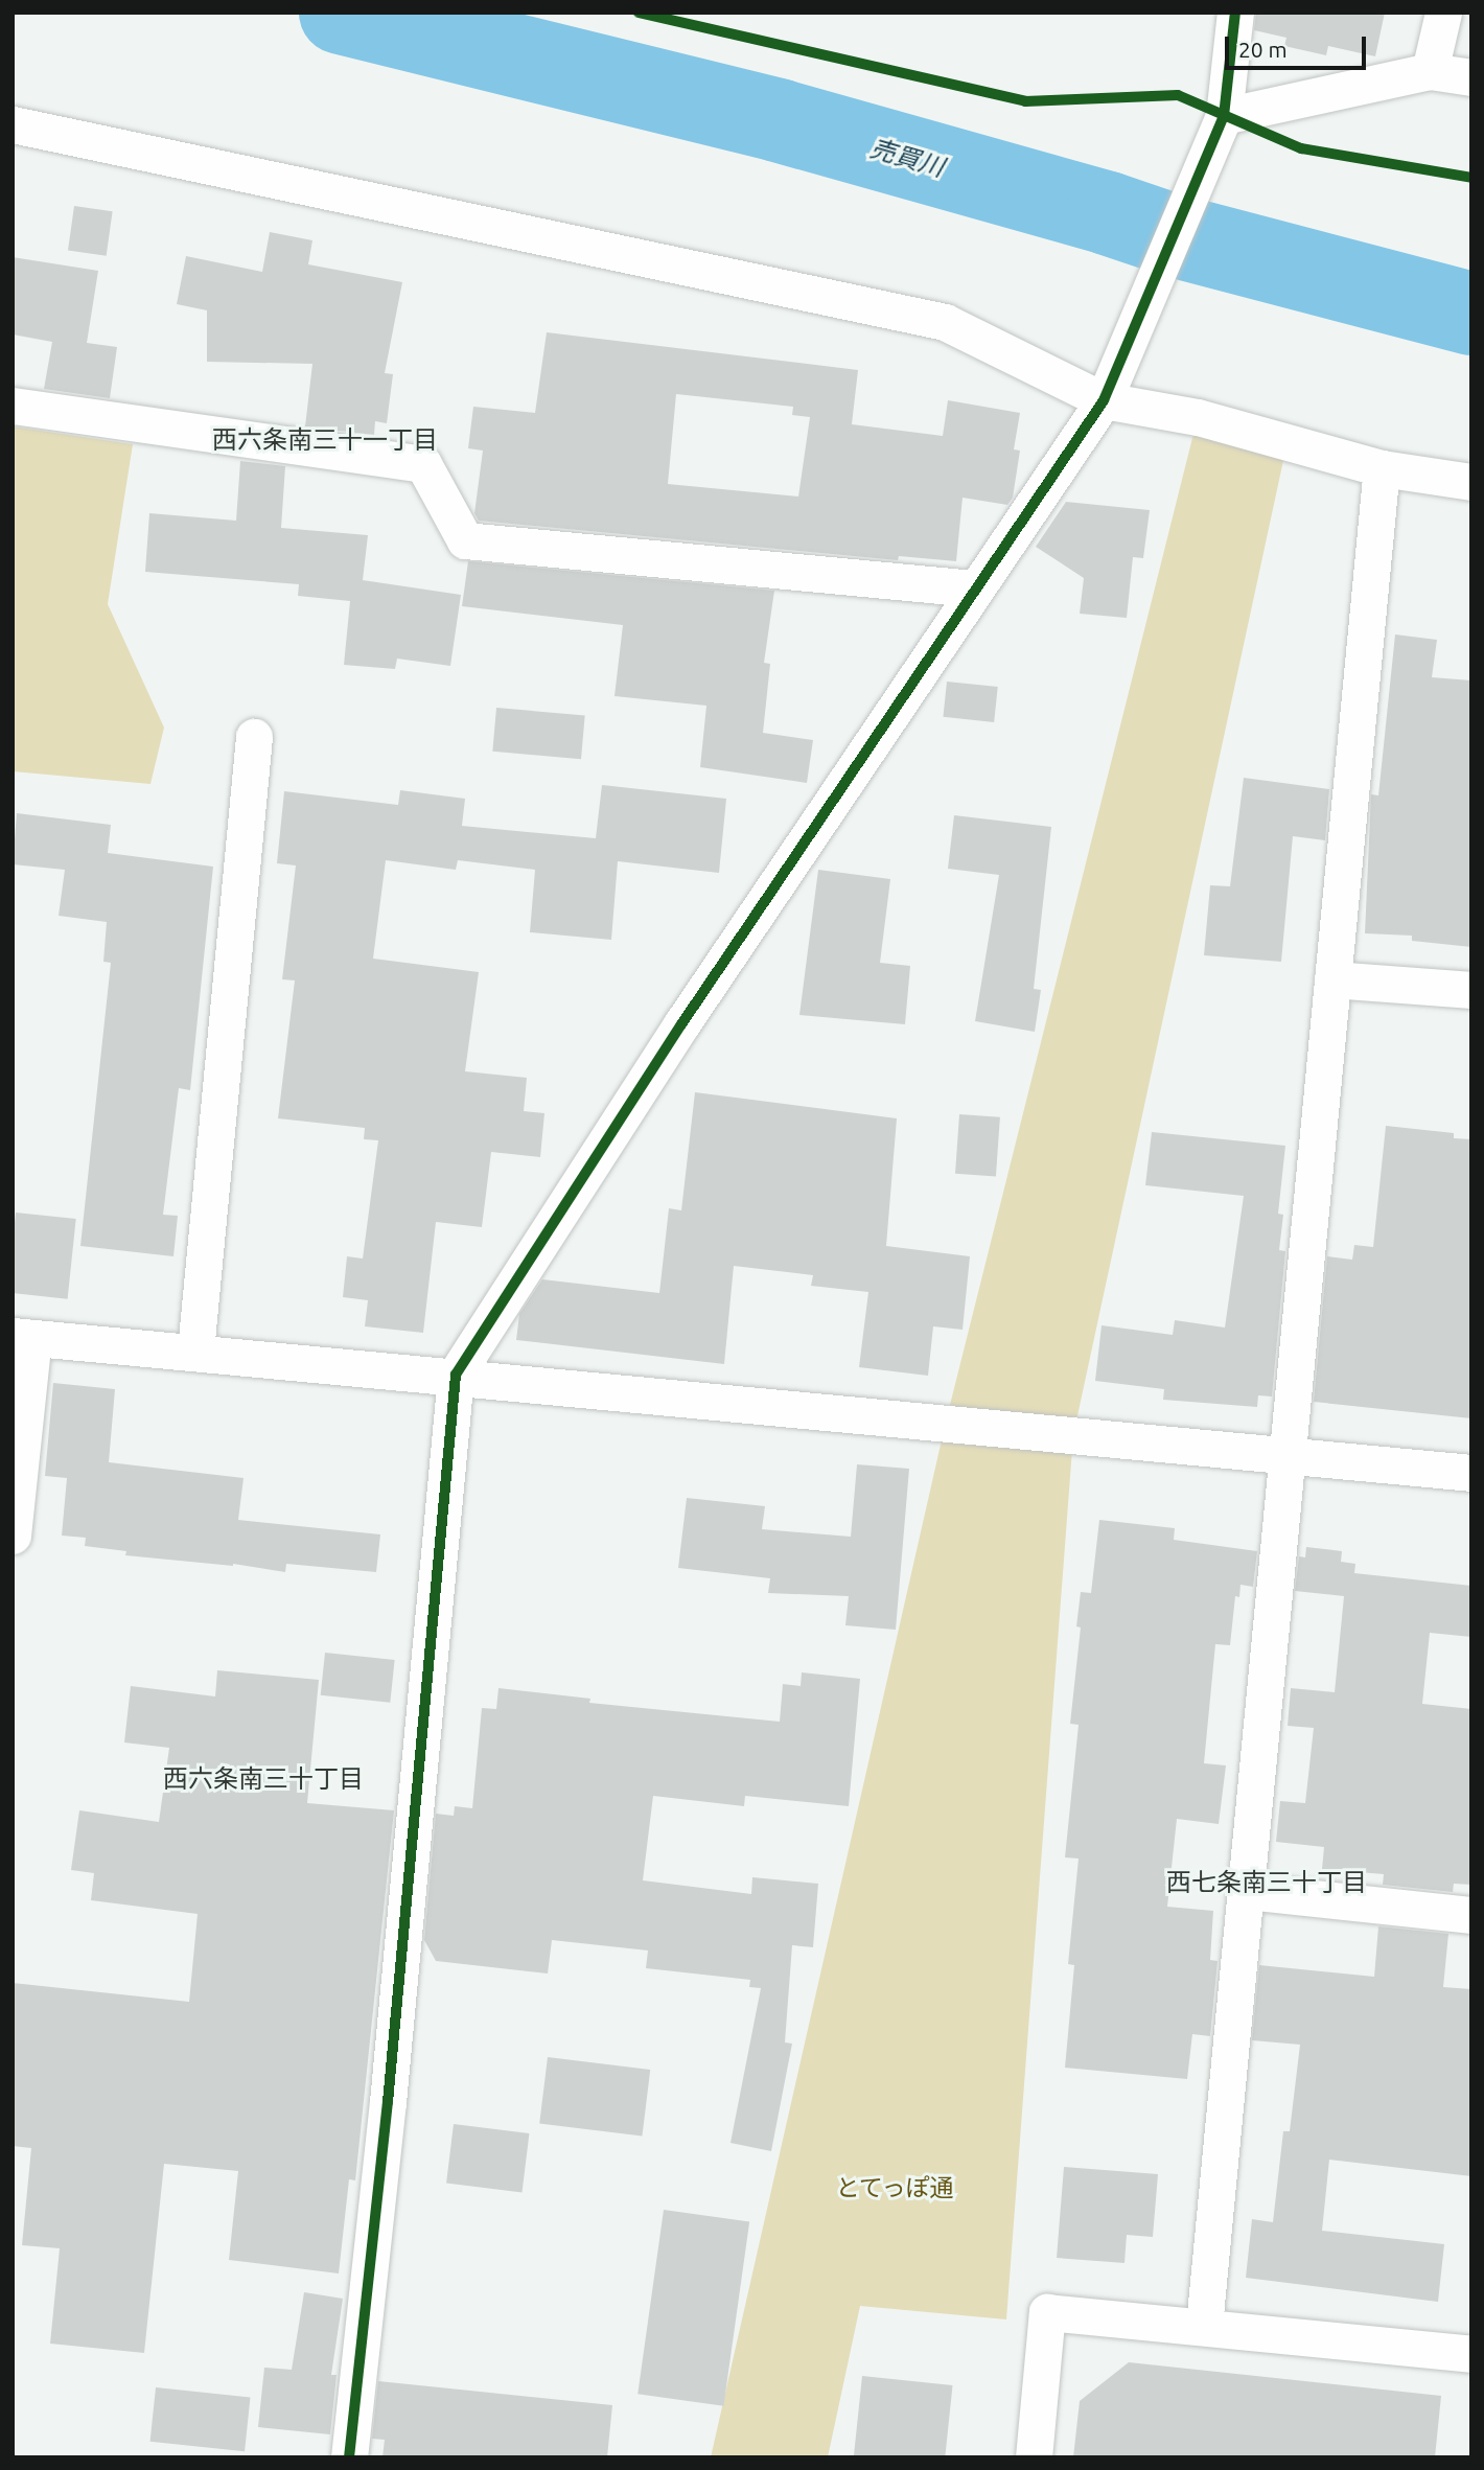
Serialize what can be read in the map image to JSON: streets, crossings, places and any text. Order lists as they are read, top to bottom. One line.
{"districts":["西六条南三十一丁目","西六条南三十丁目","西七条南三十丁目"],"water":["売買川"],"parks":["とてっぽ通"],"scale_bar":"20 m"}
